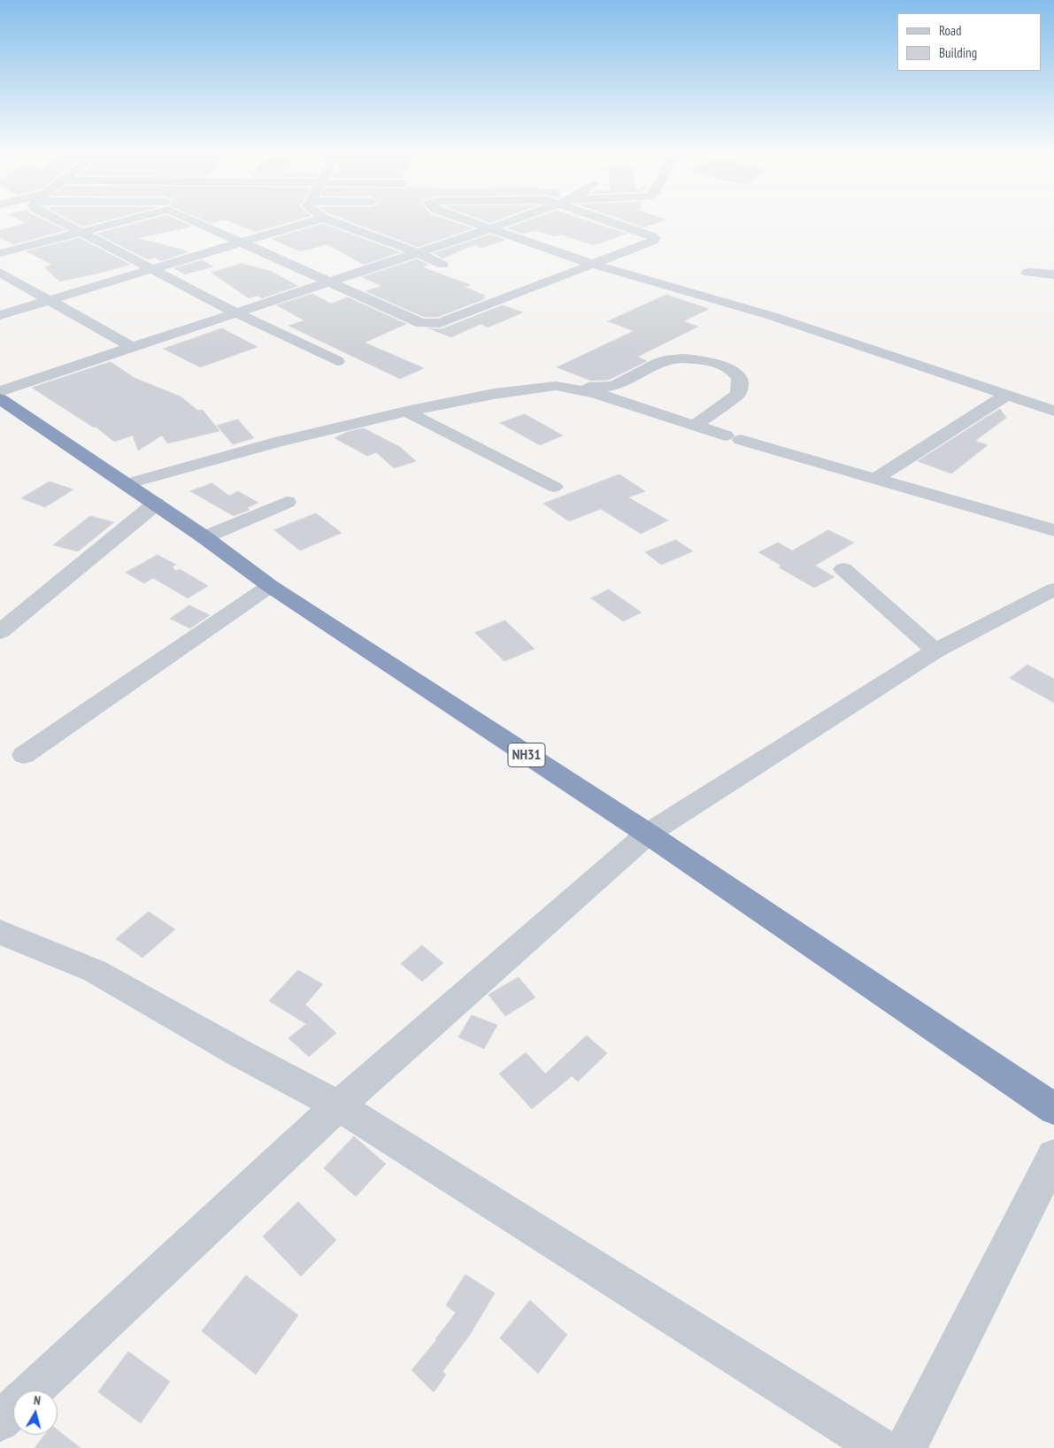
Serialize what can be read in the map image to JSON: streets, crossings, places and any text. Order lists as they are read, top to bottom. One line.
{"streets":{"highway":["NH31"]},"legend":["Road","Building"],"north":"top"}
